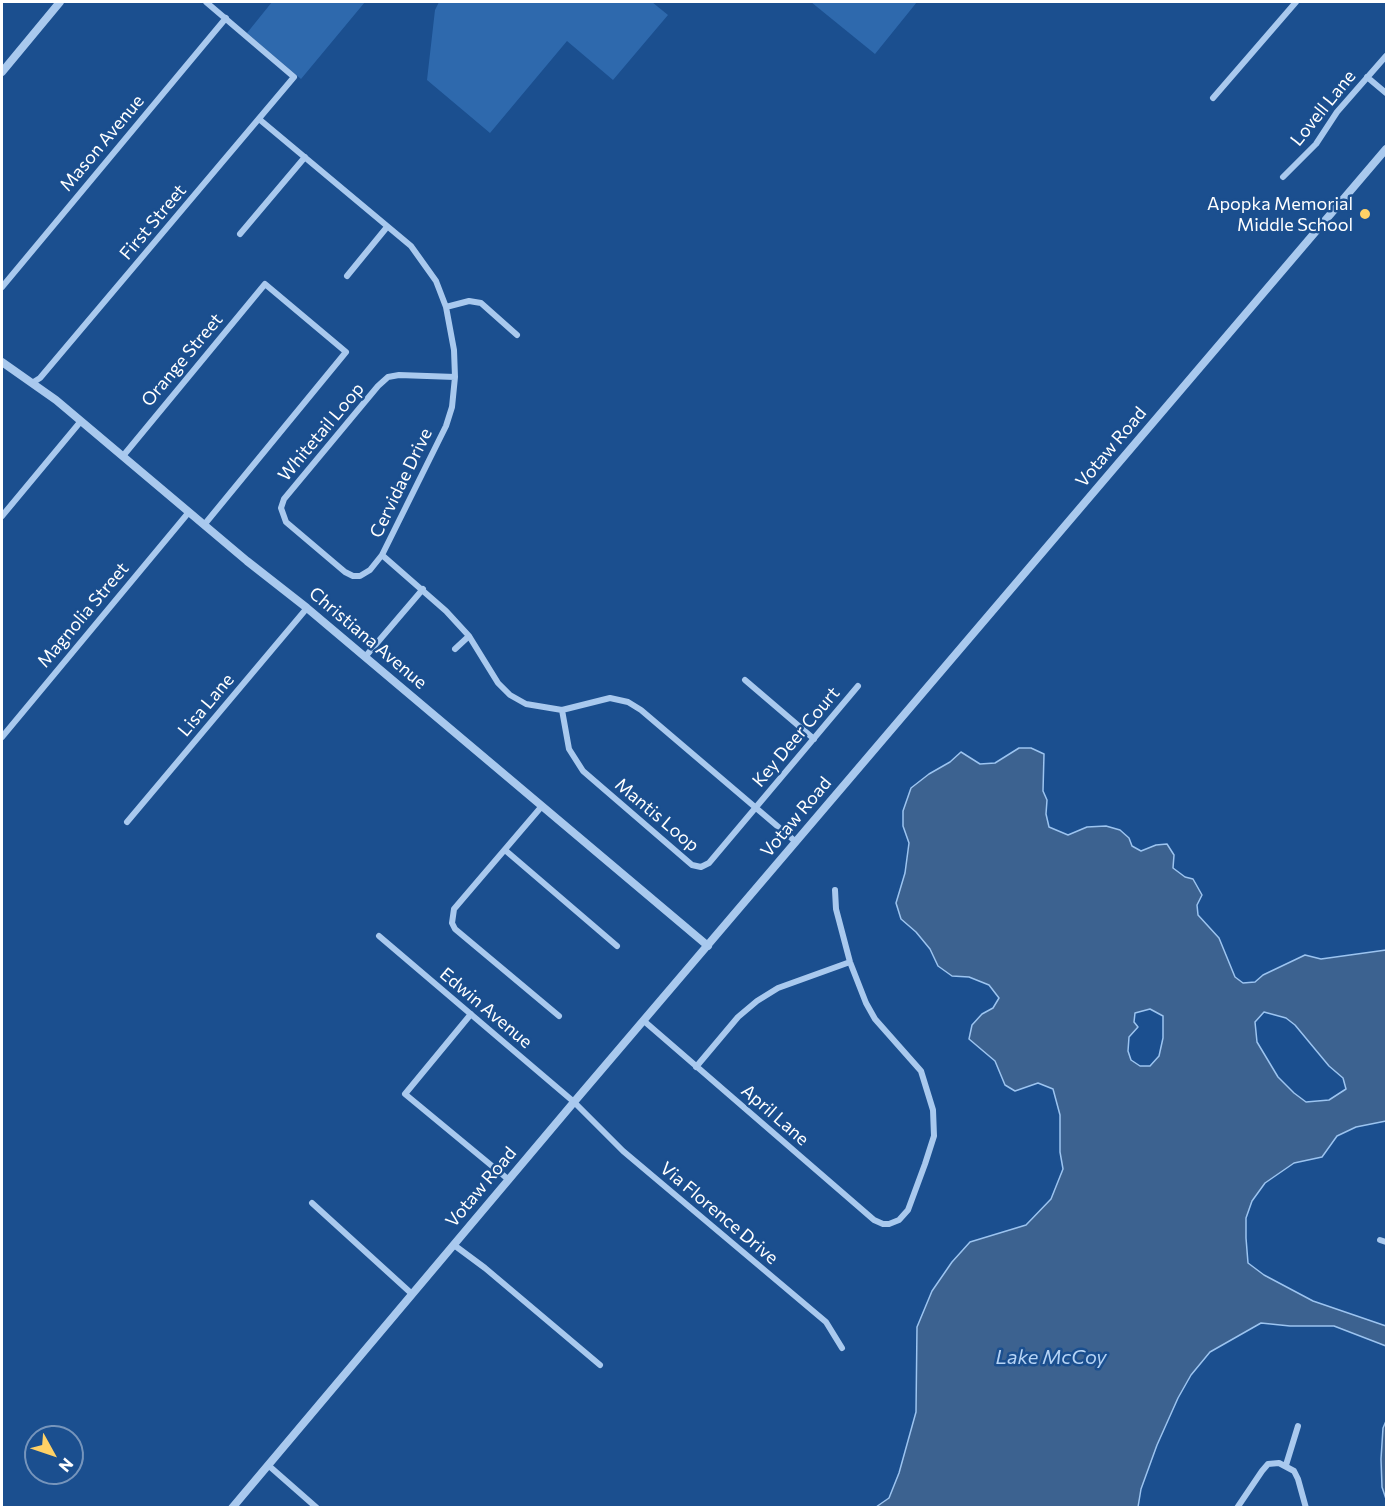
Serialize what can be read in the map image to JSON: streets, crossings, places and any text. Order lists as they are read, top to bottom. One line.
{"streets":{"street":["Lovell Lane","Mason Avenue","First Street","Orange Street","Whitetail Loop","Votaw Road","Cervidae Drive","Magnolia Street","Christiana Avenue","Lisa Lane","Key Deer Court","Mantis Loop","Edwin Avenue","April Lane","Via Florence Drive"]},"crossings":[["Mason Avenue","First Street"],["First Street","Cervidae Drive"],["First Street","Christiana Avenue"],["Orange Street","Christiana Avenue"],["Whitetail Loop","Cervidae Drive"],["Votaw Road","Cervidae Drive"],["Votaw Road","Christiana Avenue"],["Votaw Road","Edwin Avenue"],["Votaw Road","April Lane"],["Votaw Road","Via Florence Drive"],["Cervidae Drive","Key Deer Court"],["Cervidae Drive","Mantis Loop"],["Magnolia Street","Christiana Avenue"],["Christiana Avenue","Lisa Lane"],["Key Deer Court","Mantis Loop"],["Edwin Avenue","Via Florence Drive"]],"water":["Lake McCoy"],"places":["Apopka Memorial Middle School"],"north":"bottom right"}
